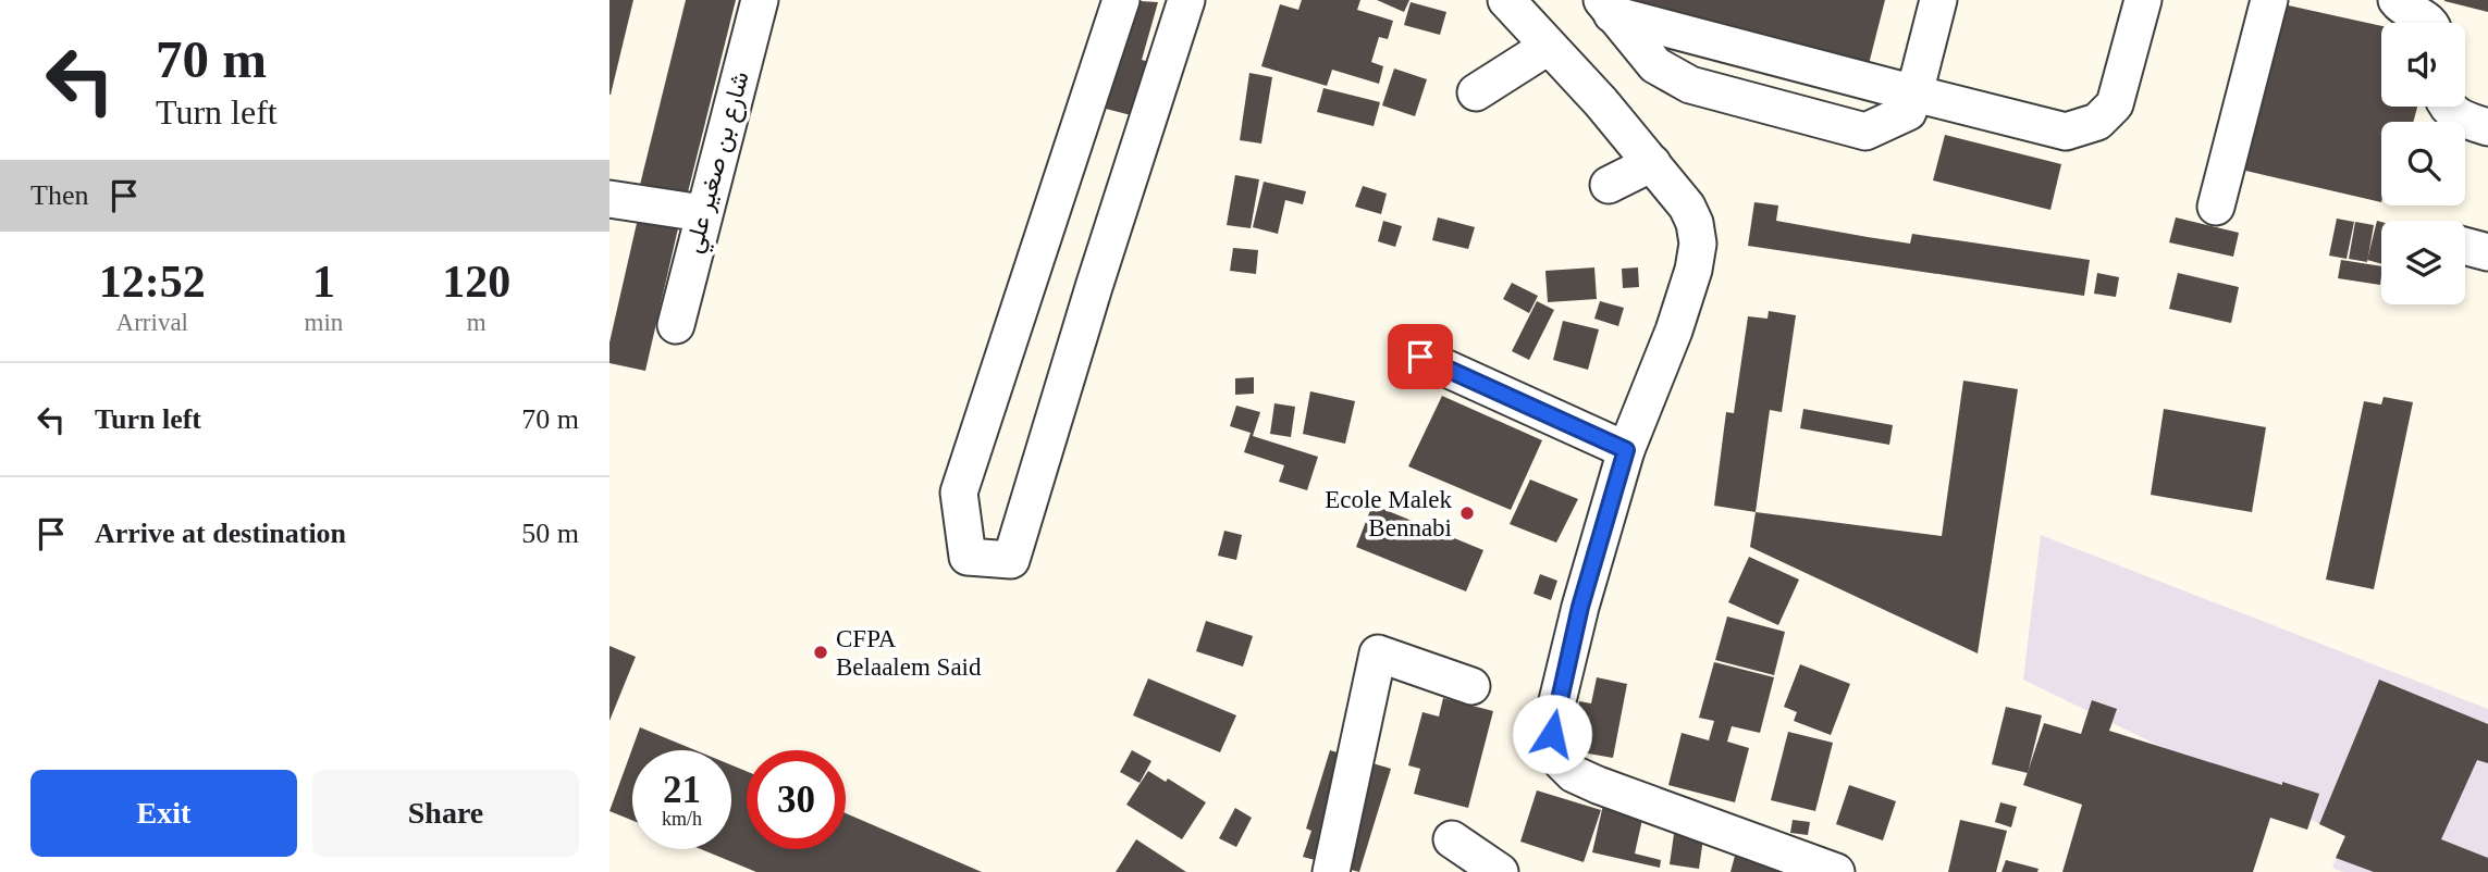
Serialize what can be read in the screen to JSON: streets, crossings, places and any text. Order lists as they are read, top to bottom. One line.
{"streets":{"street":["شارع بن صغير علي"]},"places":["Ecole Malek Bennabi","CFPA Belaalem Said"],"page":{"turn":["70 m","Turn left"],"then":"Then","eta":["12:52","Arrival","1","min","120","m"],"list":[{"name":"Turn left","value":"70 m"},{"name":"Arrive at destination","value":"50 m"}],"speed":"21 km/h","limit":"30","buttons":["Exit","Share"]}}
